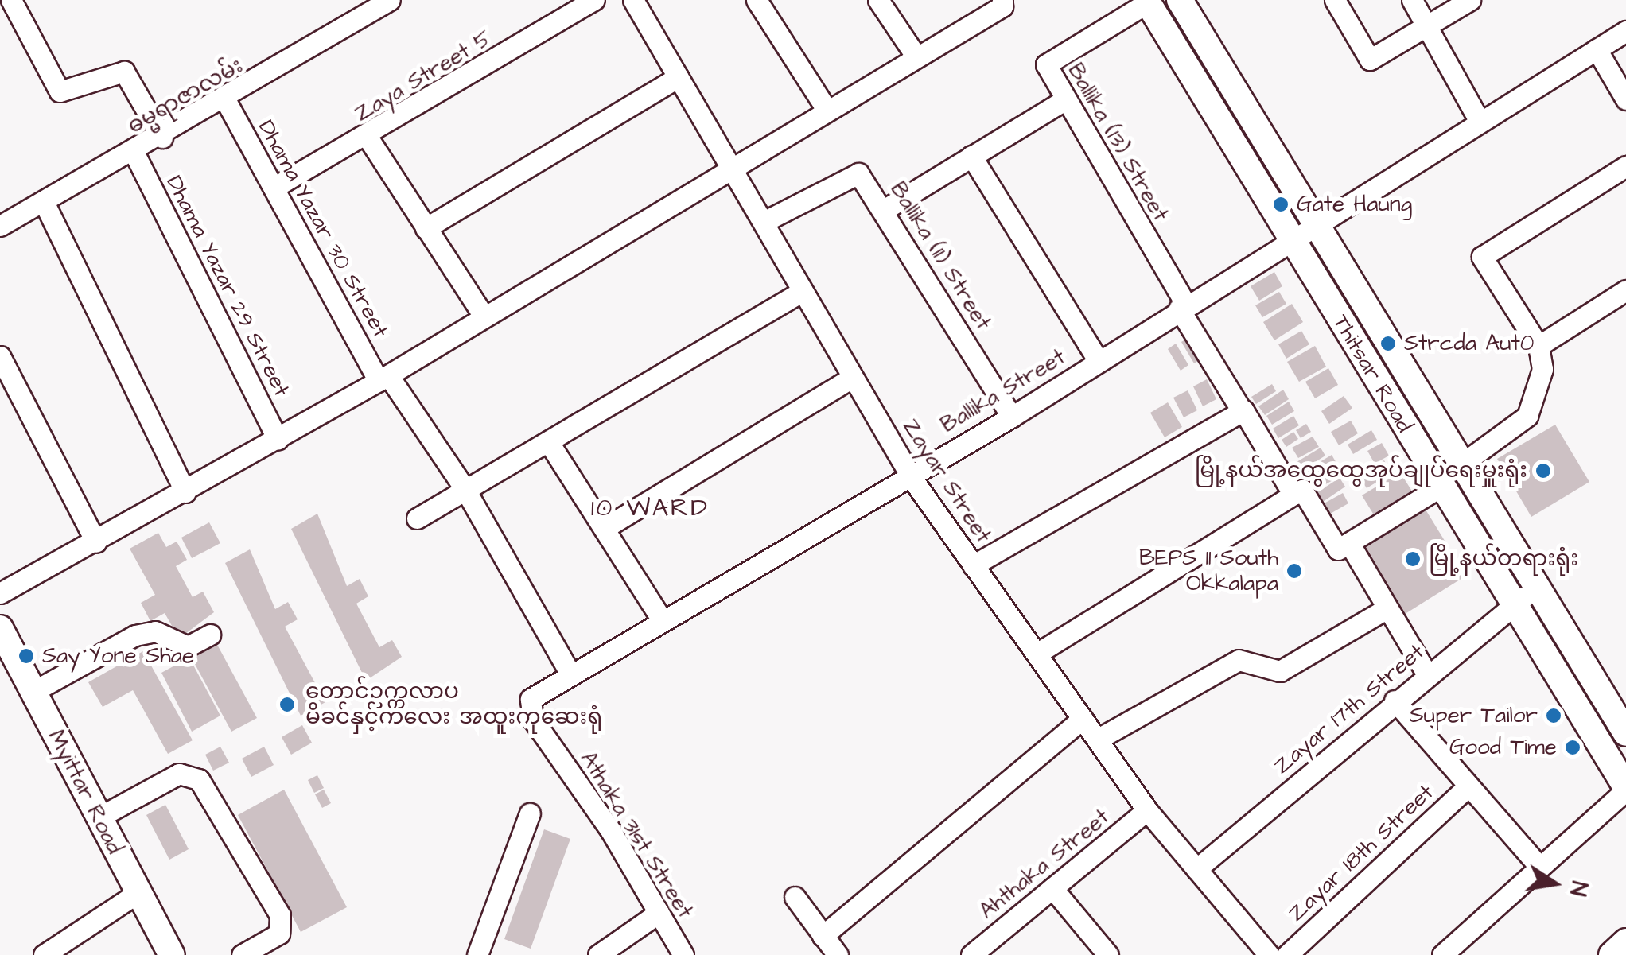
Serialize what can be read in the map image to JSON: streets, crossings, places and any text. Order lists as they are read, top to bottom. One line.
{"streets":{"main road":["Thitsar Road","Myittar Road"],"street":["Zaya Street 5","ဓမ္မရာဇာလမ်း","Ballika (13) Street","Dhama Yazar 30 Street","Ballika (11) Street","Dhama Yazar 29 Street","Ballika Street","Zayar Street","Zayar 17th Street","Athaka 31st Street","Zayar 18th Street","Ahthaka Street"]},"crossings":[["Zaya Street 5","Dhama Yazar 30 Street"],["ဓမ္မရာဇာလမ်း","Dhama Yazar 30 Street"],["ဓမ္မရာဇာလမ်း","Dhama Yazar 29 Street"],["Ballika (13) Street","Thitsar Road"],["Ballika (13) Street","Ballika Street"],["Dhama Yazar 30 Street","Ballika Street"],["Dhama Yazar 30 Street","Athaka 31st Street"],["Ballika (11) Street","Ballika Street"],["Ballika (11) Street","Zayar Street"],["Thitsar Road","Ballika Street"],["Thitsar Road","Zayar 17th Street"],["Ballika Street","Zayar Street"],["Ballika Street","Athaka 31st Street"],["Zayar Street","Zayar 17th Street"],["Zayar Street","Ahthaka Street"]],"districts":["10 WARD"],"places":["Gate Haung","Strcda Aut0","မြို့နယ်အထွေထွေအုပ်ချုပ်ရေးမှူးရုံး","မြို့နယ်တရားရုံး","BEPS 11 South Okkalapa","Say Yone Shae","တောင်ဥက္ကလာပ မိခင်နှင့်ကလေး အထူးကုဆေးရုံ","Super Tailor","Good Time"],"north":"right"}
